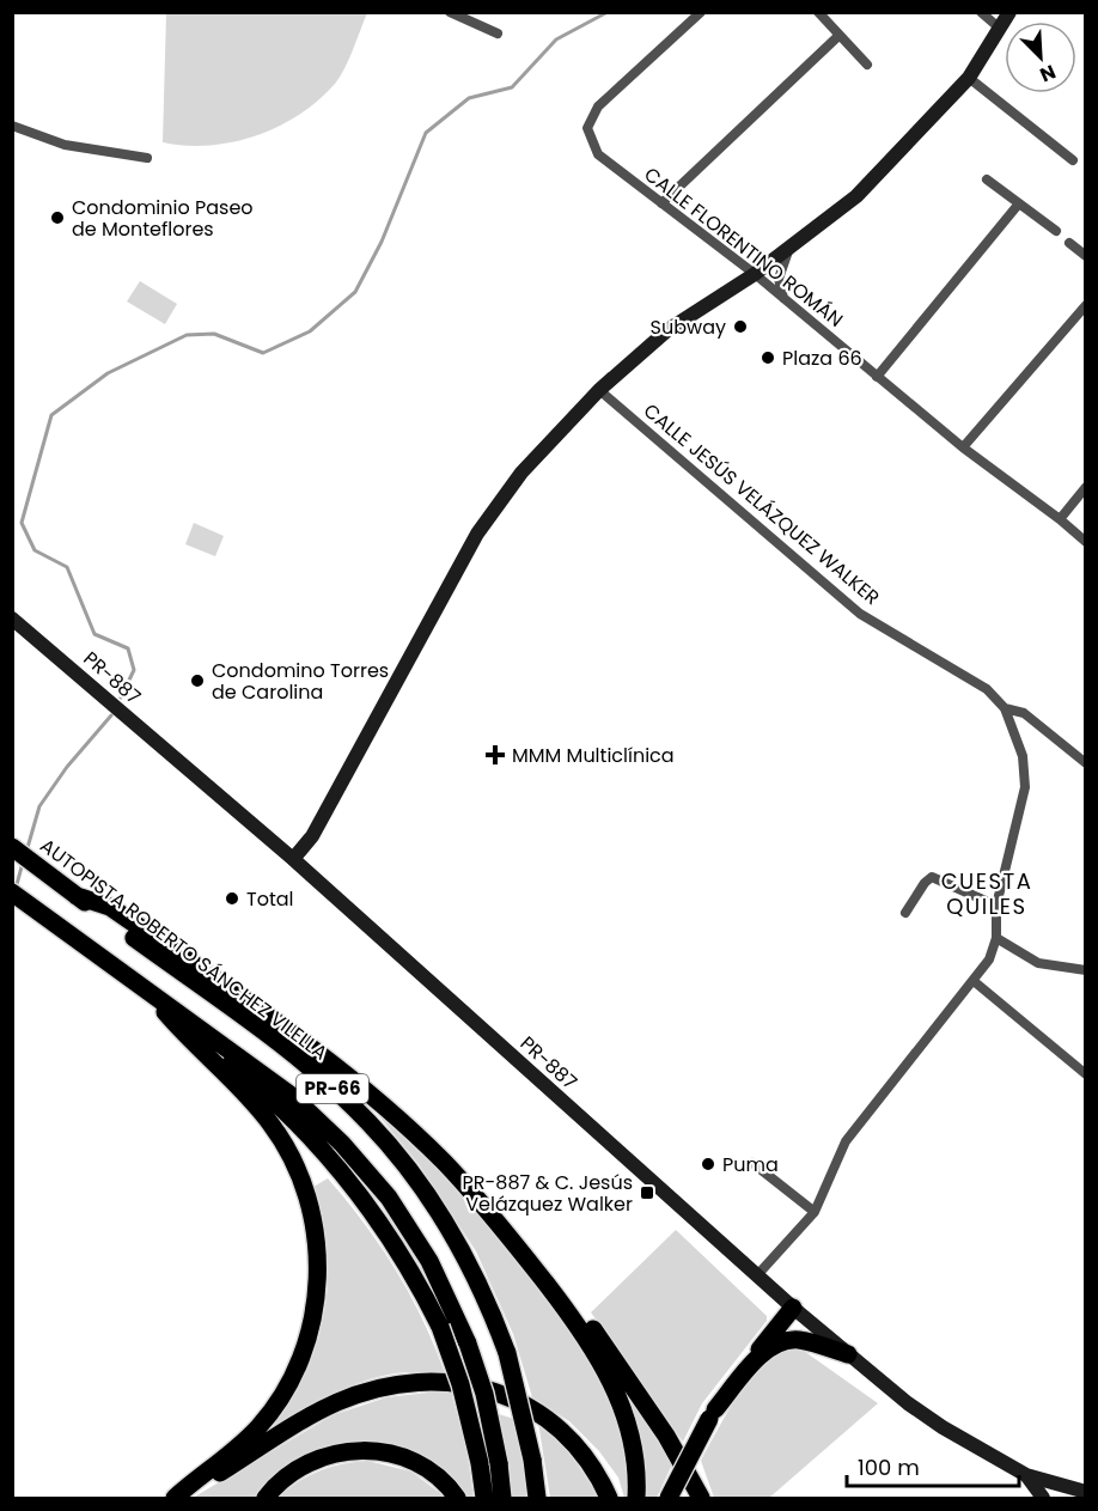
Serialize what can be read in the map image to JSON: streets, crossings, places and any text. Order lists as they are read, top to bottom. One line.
{"streets":{"highway":["AUTOPISTA ROBERTO SÁNCHEZ VILELLA","PR-66"],"street":["CALLE FLORENTINO ROMÁN","CALLE JESÚS VELÁZQUEZ WALKER","PR-887"]},"crossings":[["CALLE JESÚS VELÁZQUEZ WALKER","PR-887"]],"districts":["CUESTA QUILES"],"places":{"other":["Condominio Paseo de Monteflores","Subway","Plaza 66","Condomino Torres de Carolina","Total","Puma"],"health":["MMM Multiclínica"],"transit":["PR-887 & C. Jesús Velázquez Walker"]},"scale_bar":"100 m","north":"bottom right"}
